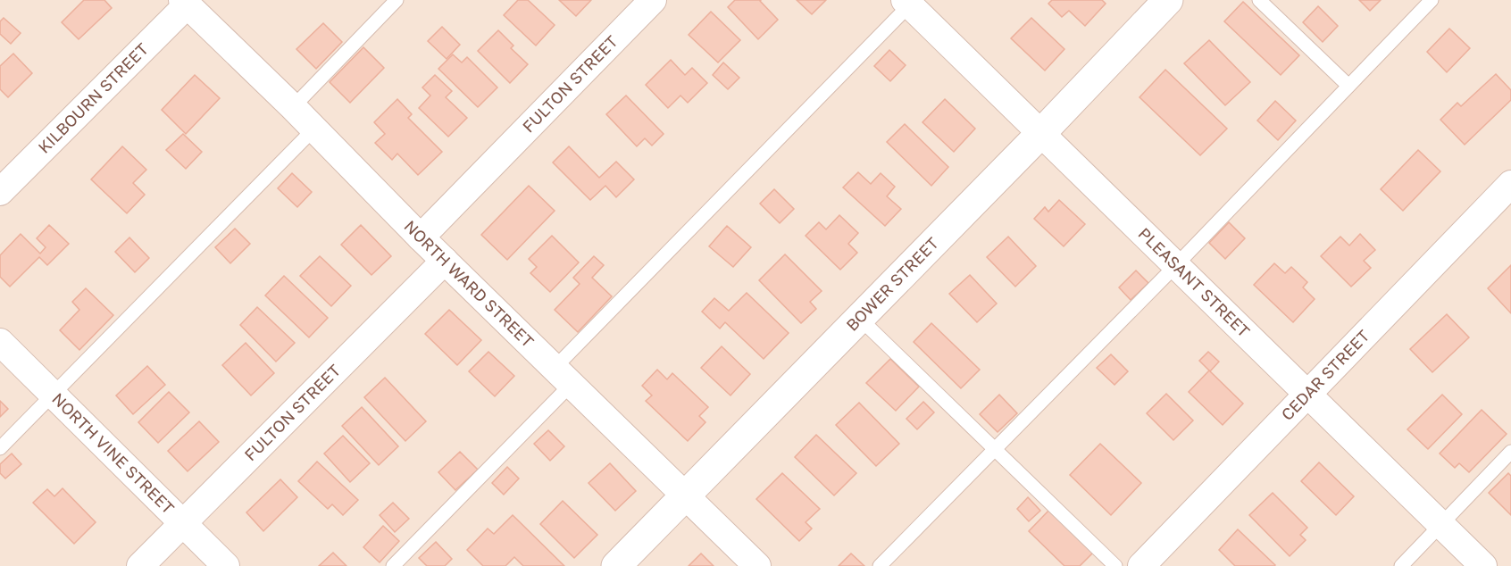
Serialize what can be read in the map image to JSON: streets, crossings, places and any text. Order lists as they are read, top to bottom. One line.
{"streets":{"street":["FULTON STREET","KILBOURN STREET","PLEASANT STREET","NORTH WARD STREET","BOWER STREET","CEDAR STREET","NORTH VINE STREET"]},"crossings":[["FULTON STREET","NORTH WARD STREET"],["FULTON STREET","NORTH VINE STREET"],["KILBOURN STREET","NORTH WARD STREET"],["PLEASANT STREET","BOWER STREET"],["PLEASANT STREET","CEDAR STREET"],["NORTH WARD STREET","BOWER STREET"]]}
